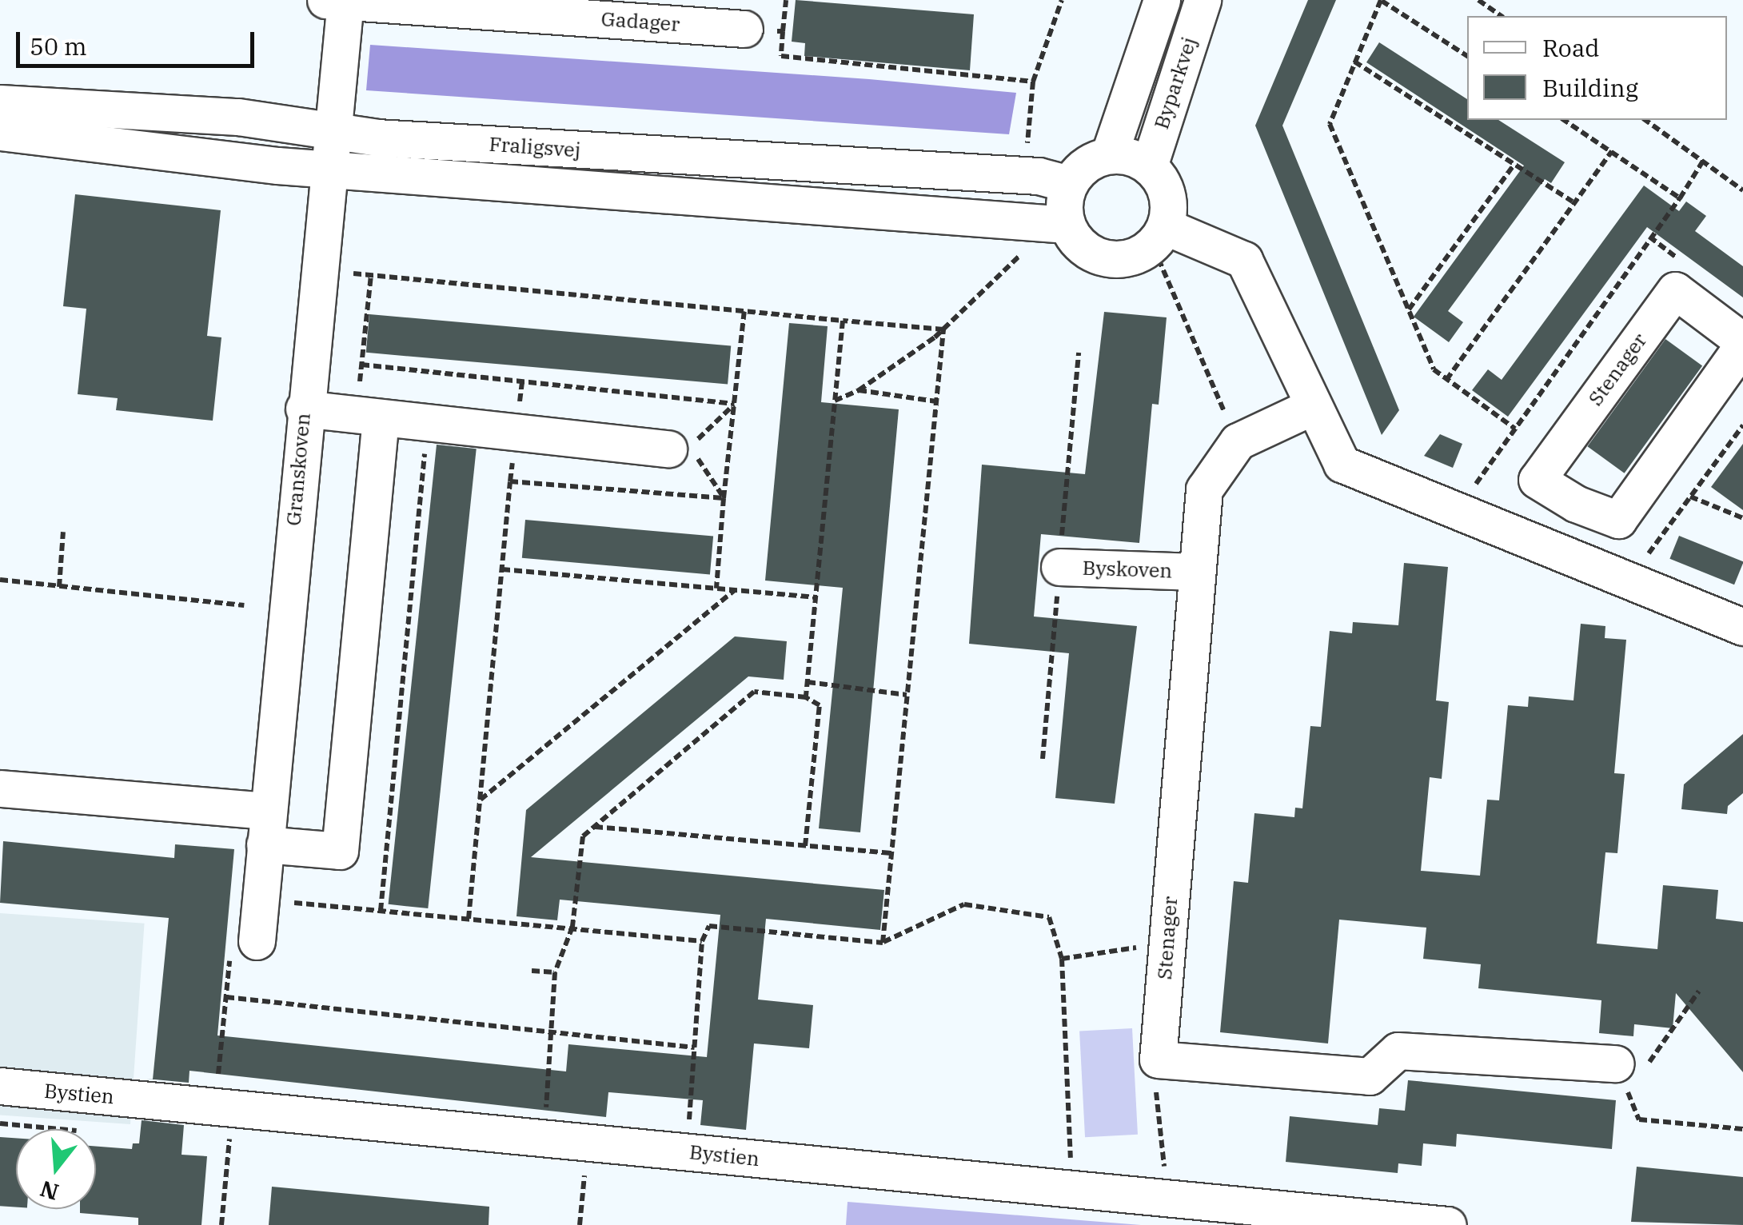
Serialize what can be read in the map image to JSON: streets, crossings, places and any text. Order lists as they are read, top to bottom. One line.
{"streets":{"street":["Gadager","Byparkvej","Fraligsvej","Stenager","Granskoven","Byskoven","Bystien"]},"crossings":[["Gadager","Fraligsvej"],["Gadager","Granskoven"],["Byparkvej","Fraligsvej"],["Fraligsvej","Granskoven"],["Stenager","Byskoven"]],"legend":["Road","Building"],"scale_bar":"50 m","north":"bottom"}
